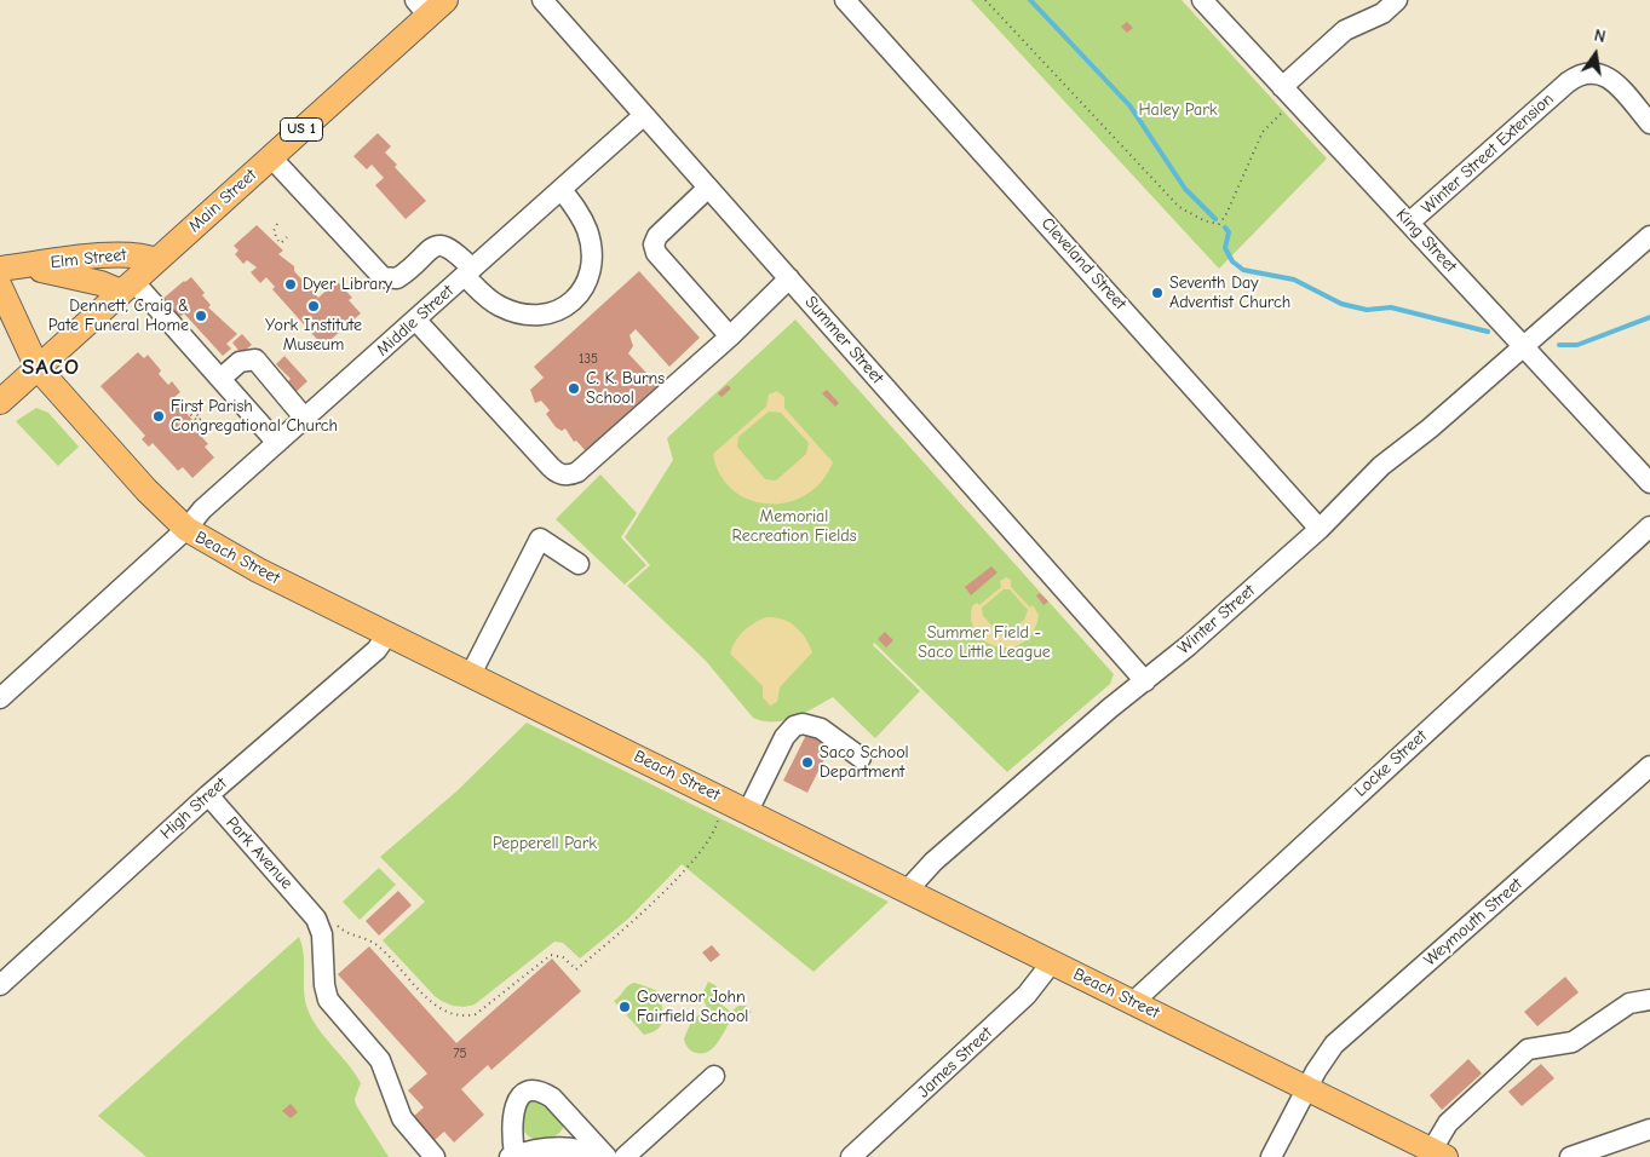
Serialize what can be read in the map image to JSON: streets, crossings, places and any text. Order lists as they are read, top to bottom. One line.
{"streets":{"main road":["US 1","Main Street","Elm Street","Beach Street"],"street":["Winter Street Extension","King Street","Cleveland Street","Middle Street","Summer Street","Winter Street","Locke Street","High Street","Park Avenue","Weymouth Street","James Street"]},"crossings":[["Winter Street Extension","King Street"],["Main Street","Elm Street"],["Main Street","Beach Street"],["King Street","Winter Street"],["Cleveland Street","Winter Street"],["Middle Street","Summer Street"],["Middle Street","Beach Street"],["Summer Street","Winter Street"],["Beach Street","Winter Street"],["Beach Street","Locke Street"],["Beach Street","High Street"],["Beach Street","Weymouth Street"],["Beach Street","James Street"],["High Street","Park Avenue"]],"districts":["SACO"],"parks":["Haley Park","Memorial Recreation Fields","Summer Field - Saco Little League","Pepperell Park"],"places":["Dyer Library","Seventh Day Adventist Church","York Institute Museum","Dennett, Craig & Pate Funeral Home","C. K. Burns School","First Parish Congregational Church","Saco School Department","Governor John Fairfield School"],"house_numbers":["135","75"],"north":"top"}
